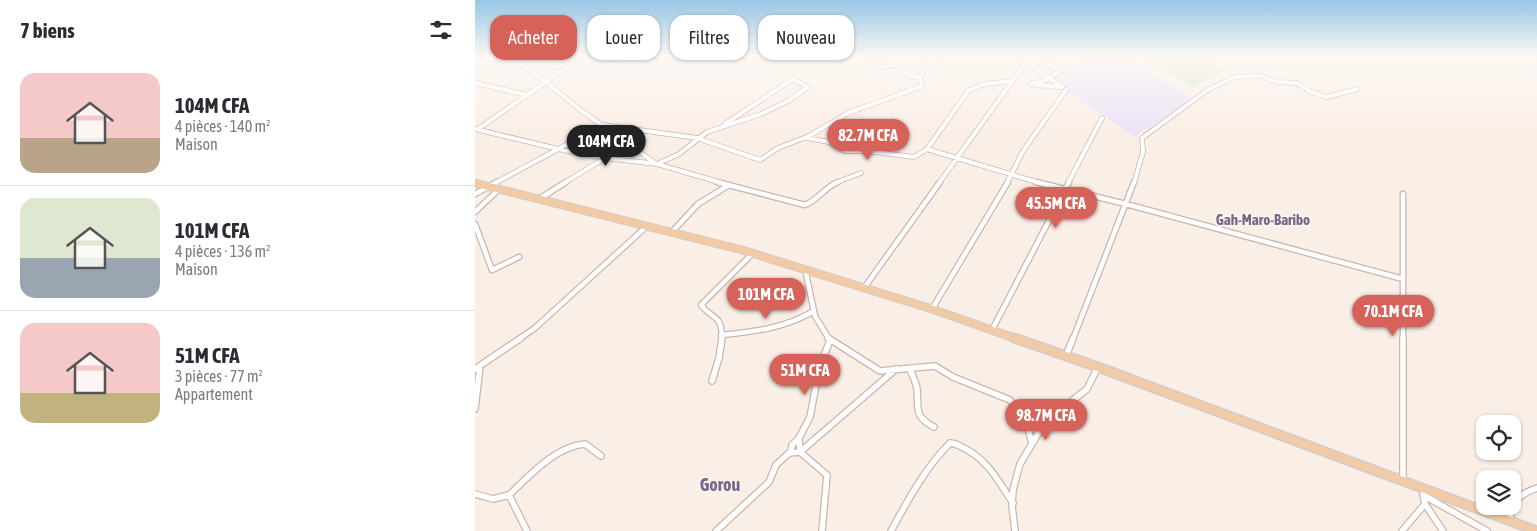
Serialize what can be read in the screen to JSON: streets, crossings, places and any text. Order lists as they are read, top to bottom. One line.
{"districts":["Gah-Maro-Baribo","Gorou"],"page":{"heading":"7 biens","chip":["Acheter","Louer","Filtres","Nouveau"],"list":[{"name":"104M CFA","note":"4 pièces · 140 m² · Maison"},{"name":"101M CFA","note":"4 pièces · 136 m² · Maison"},{"name":"51M CFA","note":"3 pièces · 77 m² · Appartement"}],"price":["82.7M CFA","104M CFA","45.5M CFA","101M CFA","70.1M CFA","51M CFA","98.7M CFA"]}}
